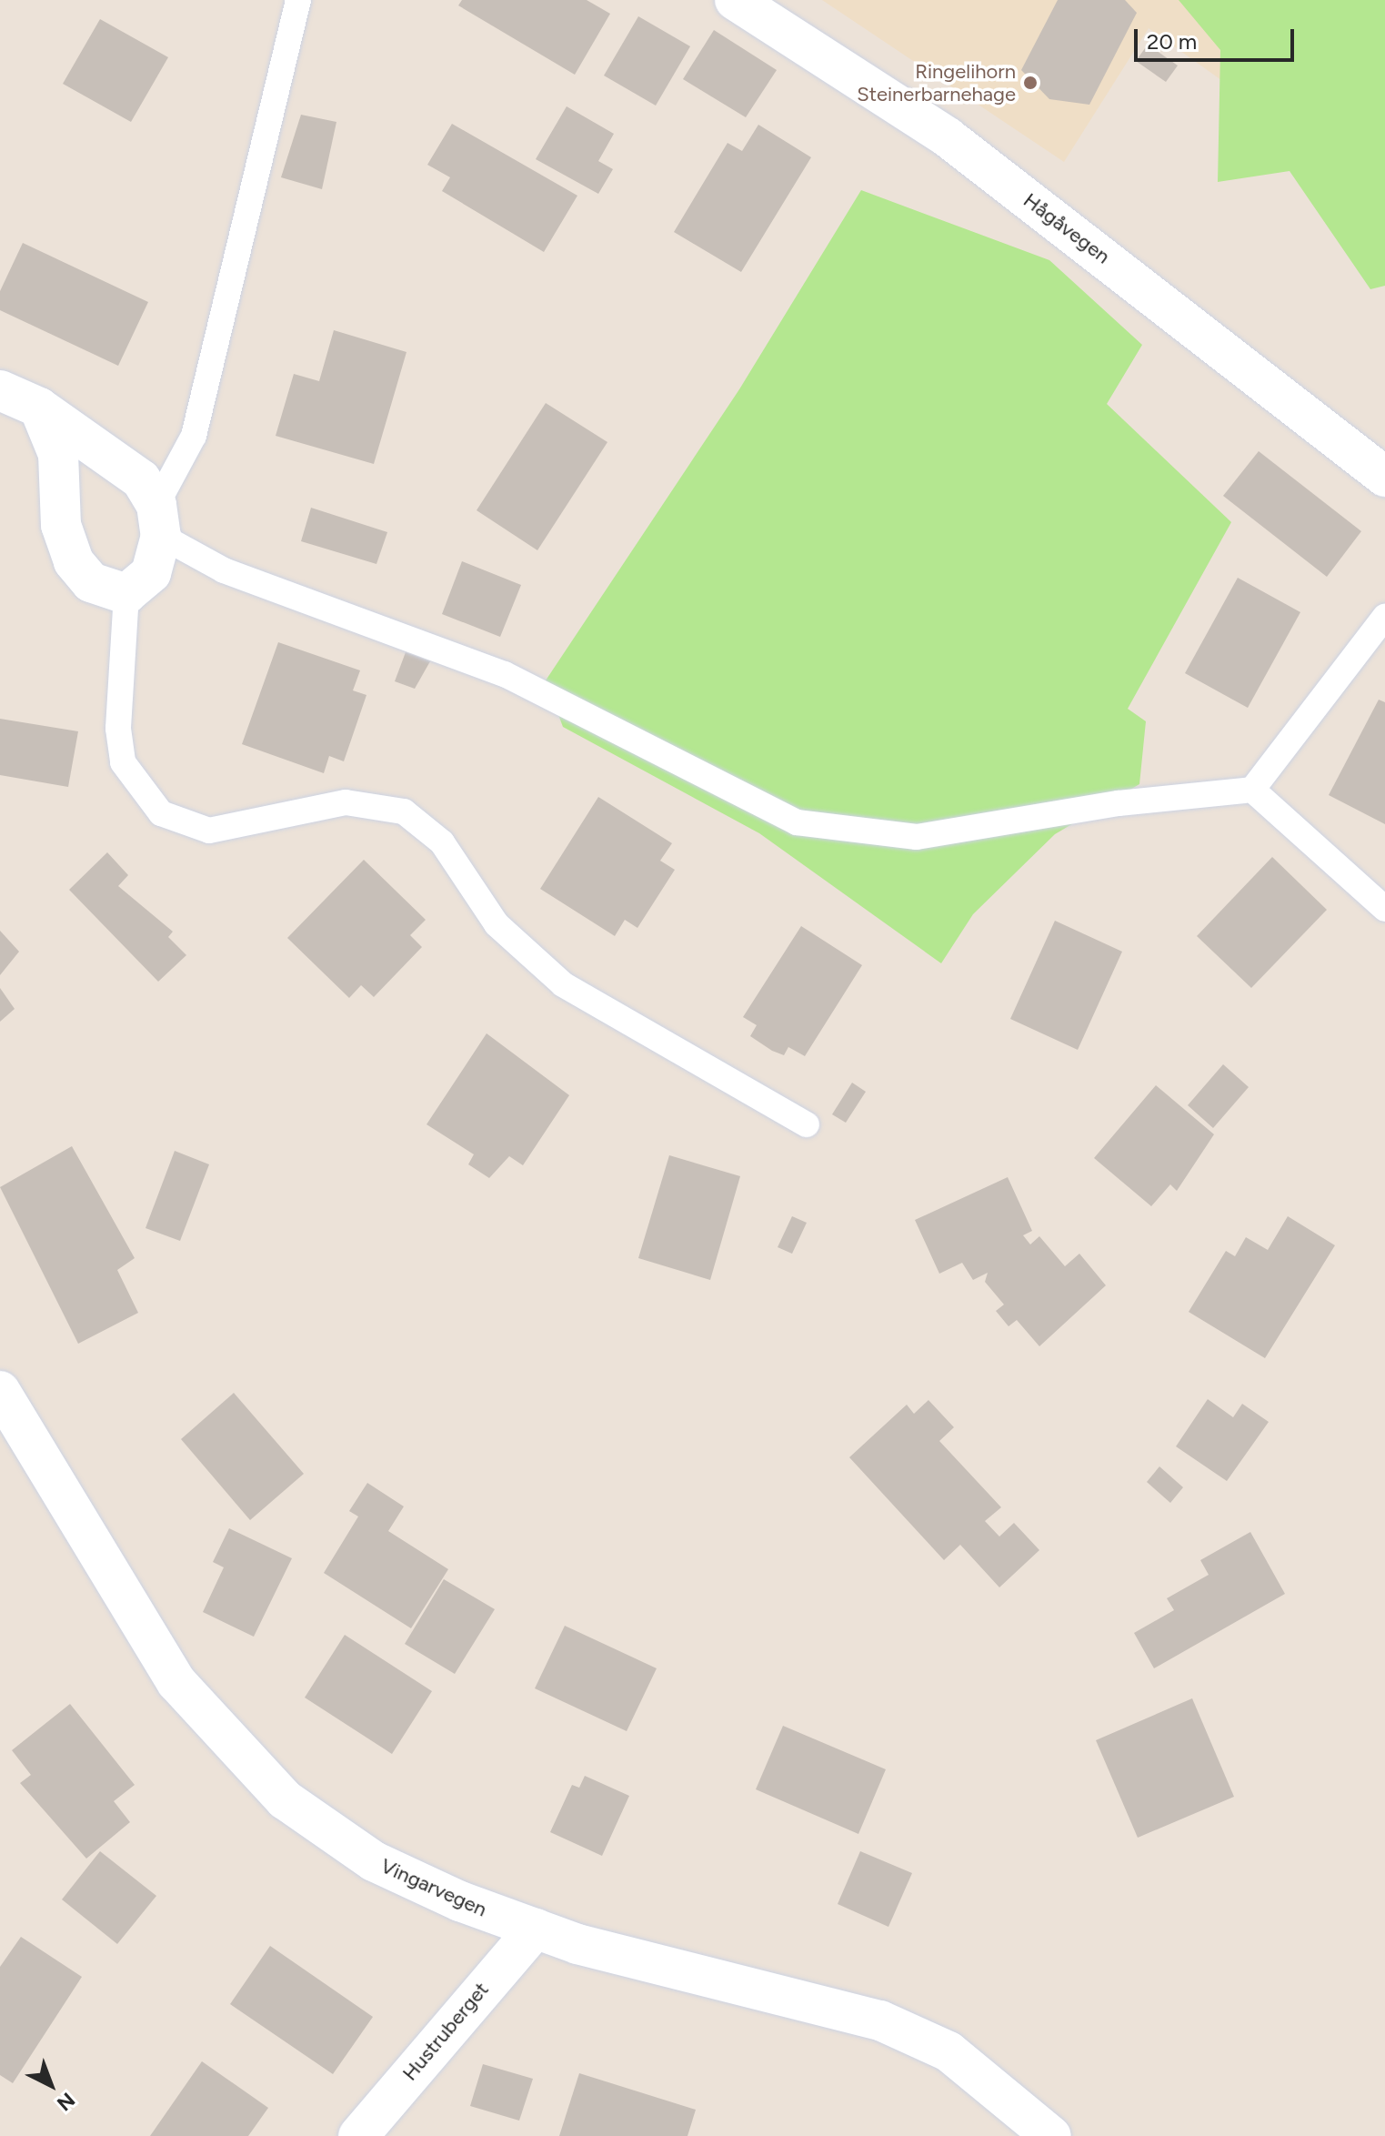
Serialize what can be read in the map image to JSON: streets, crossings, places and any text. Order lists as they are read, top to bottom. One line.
{"streets":{"street":["Hågåvegen","Vingarvegen","Hustruberget"]},"crossings":[["Vingarvegen","Hustruberget"]],"places":["Ringelihorn Steinerbarnehage"],"scale_bar":"20 m","north":"bottom right"}
